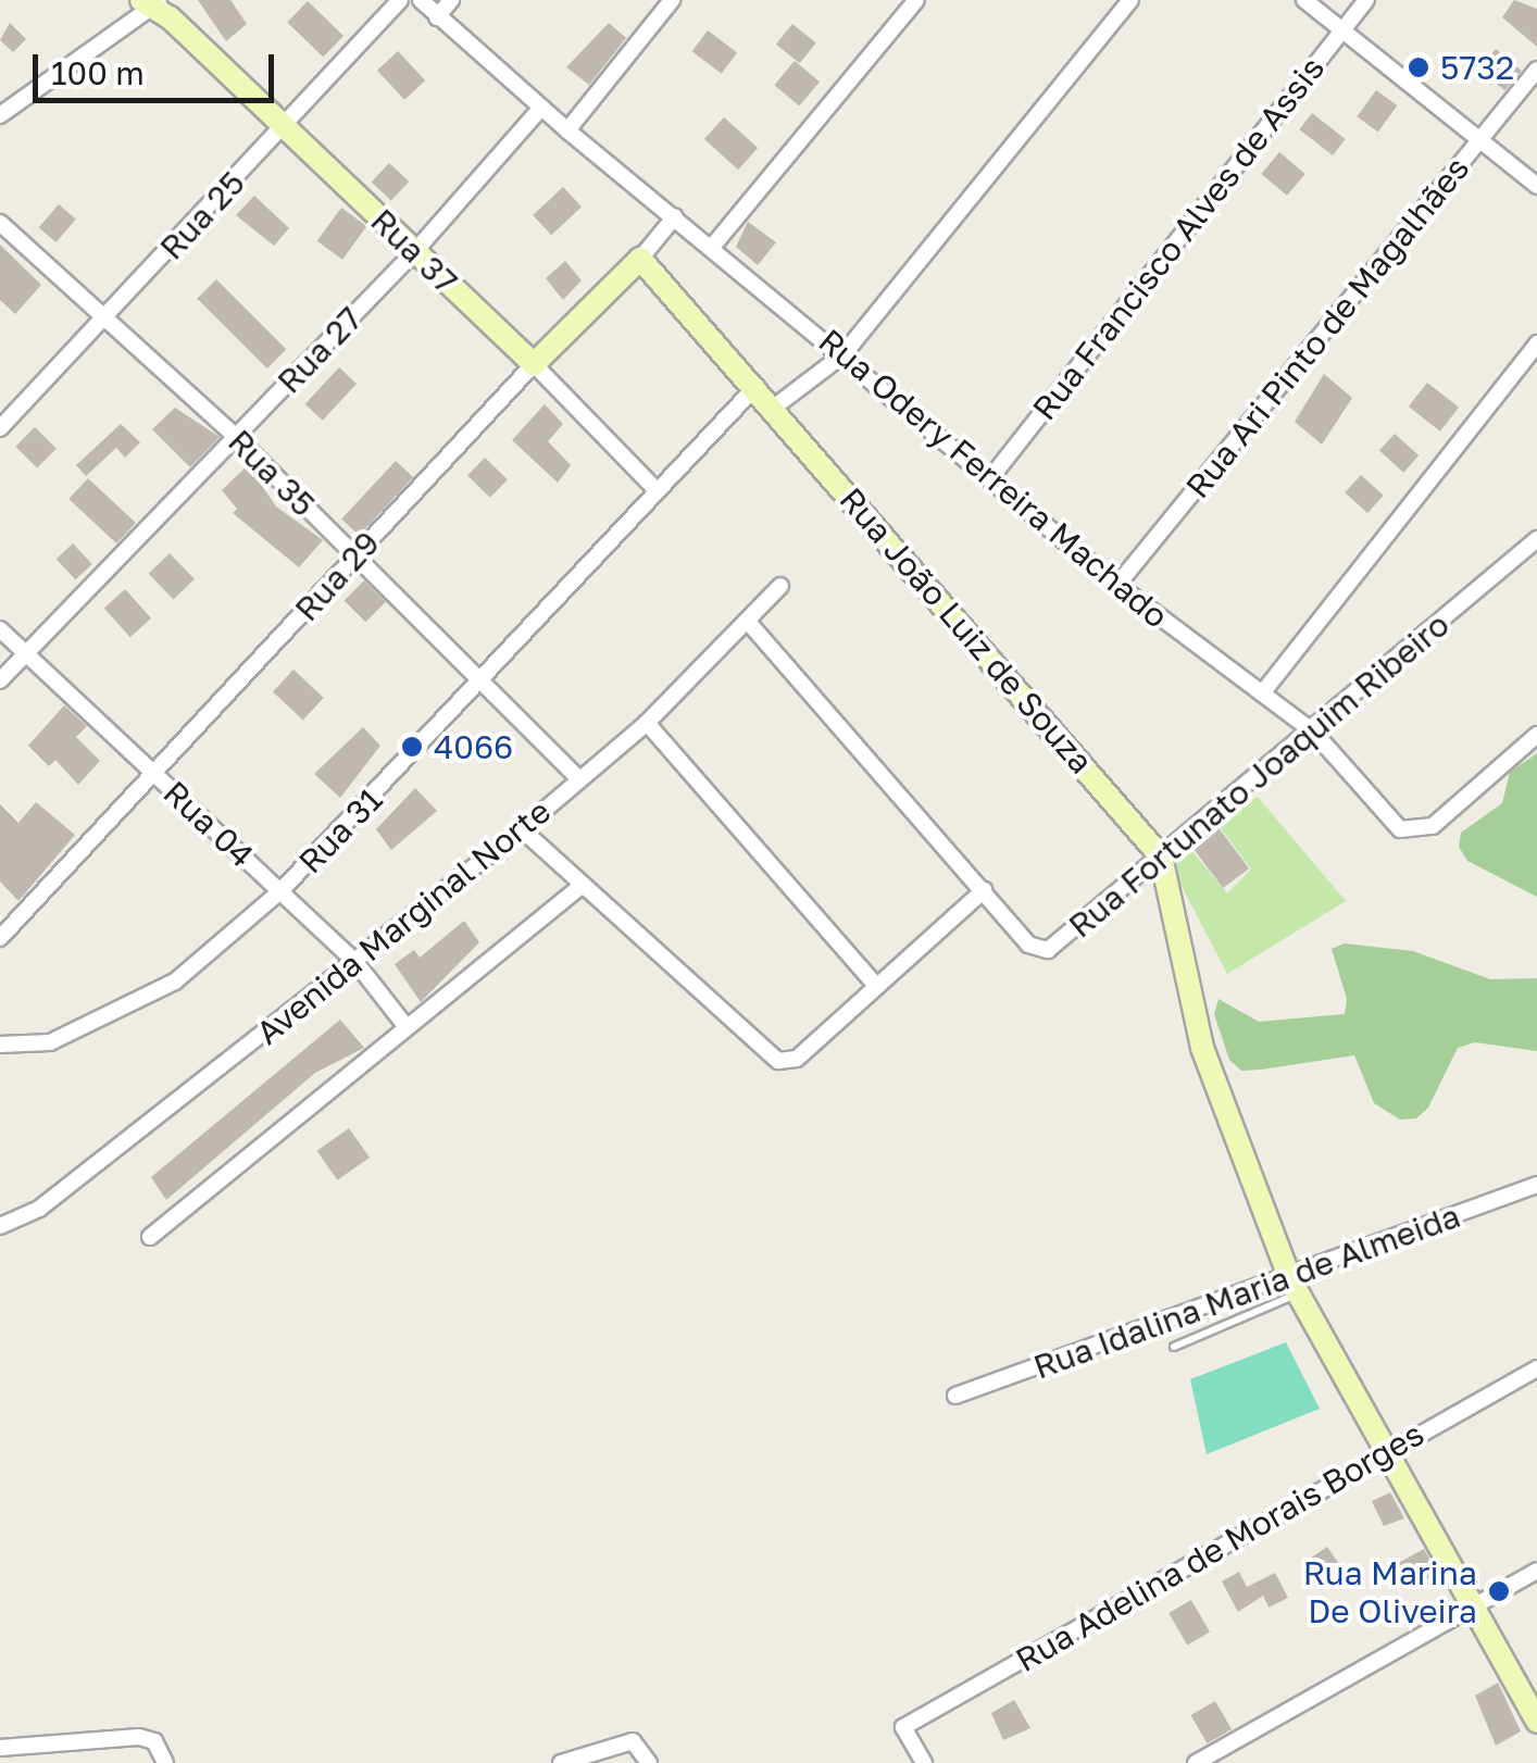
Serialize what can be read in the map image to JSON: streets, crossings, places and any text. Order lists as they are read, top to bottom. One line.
{"streets":{"street":["Rua 25","Rua Francisco Alves de Assis","Rua 37","Rua Ari Pinto de Magalhães","Rua 27","Rua 35","Rua Odery Ferreira Machado","Rua 29","Rua João Luiz de Souza","Rua Fortunato Joaquim Ribeiro","Rua 04","Rua 31","Avenida Marginal Norte","Rua Idalina Maria de Almeida","Rua Adelina de Morais Borges"]},"crossings":[["Rua 25","Rua 37"],["Rua 25","Rua 35"],["Rua Francisco Alves de Assis","Rua Odery Ferreira Machado"],["Rua 37","Rua 27"],["Rua 37","Rua 29"],["Rua 37","Rua 31"],["Rua Ari Pinto de Magalhães","Rua Odery Ferreira Machado"],["Rua 27","Rua 35"],["Rua 27","Rua 04"],["Rua 35","Rua 29"],["Rua 35","Rua 31"],["Rua 35","Avenida Marginal Norte"],["Rua Odery Ferreira Machado","Rua 29"],["Rua Odery Ferreira Machado","Rua Fortunato Joaquim Ribeiro"],["Rua 29","Rua João Luiz de Souza"],["Rua 29","Rua 04"],["Rua João Luiz de Souza","Rua Fortunato Joaquim Ribeiro"],["Rua João Luiz de Souza","Rua 31"],["Rua João Luiz de Souza","Rua Idalina Maria de Almeida"],["Rua João Luiz de Souza","Rua Adelina de Morais Borges"],["Rua 04","Rua 31"],["Rua 04","Avenida Marginal Norte"]],"places":["5732","4066","Rua Marina De Oliveira"],"scale_bar":"100 m"}
